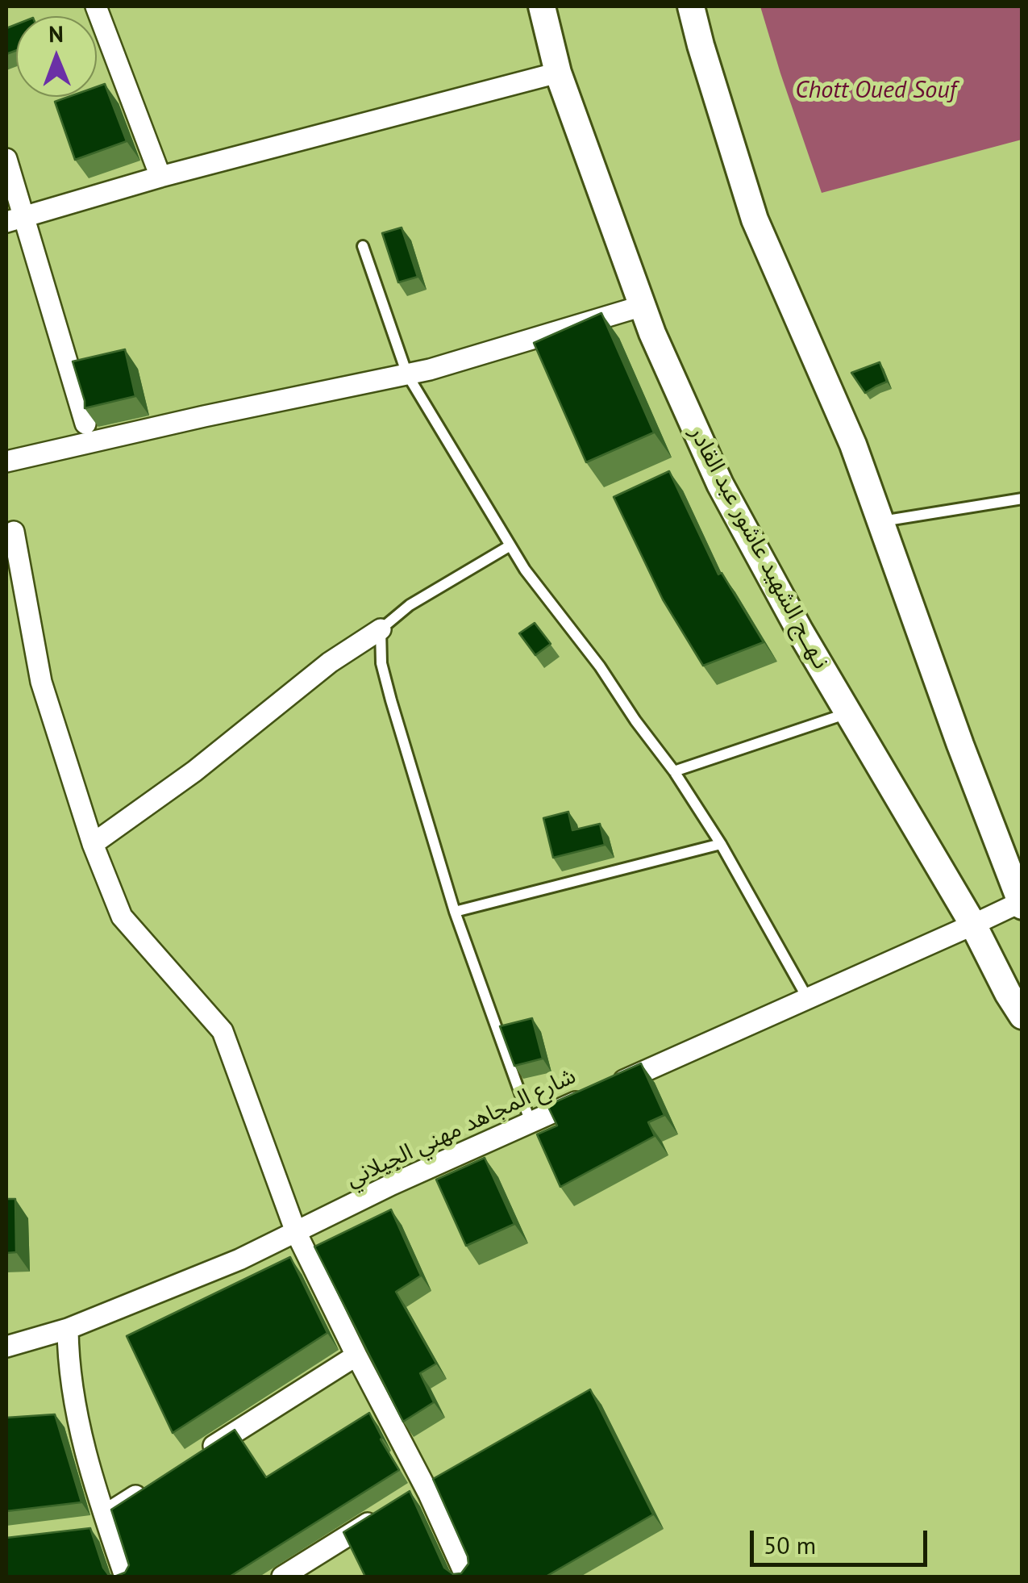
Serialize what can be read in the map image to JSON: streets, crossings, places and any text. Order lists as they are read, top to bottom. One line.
{"streets":{"main road":["نـهــج الشهيد عاشور عبد القادر"],"street":["شارع المجاهد مهني الجيلاني"]},"crossings":[["نـهــج الشهيد عاشور عبد القادر","شارع المجاهد مهني الجيلاني"]],"water":["Chott Oued Souf"],"scale_bar":"50 m","north":"top"}
